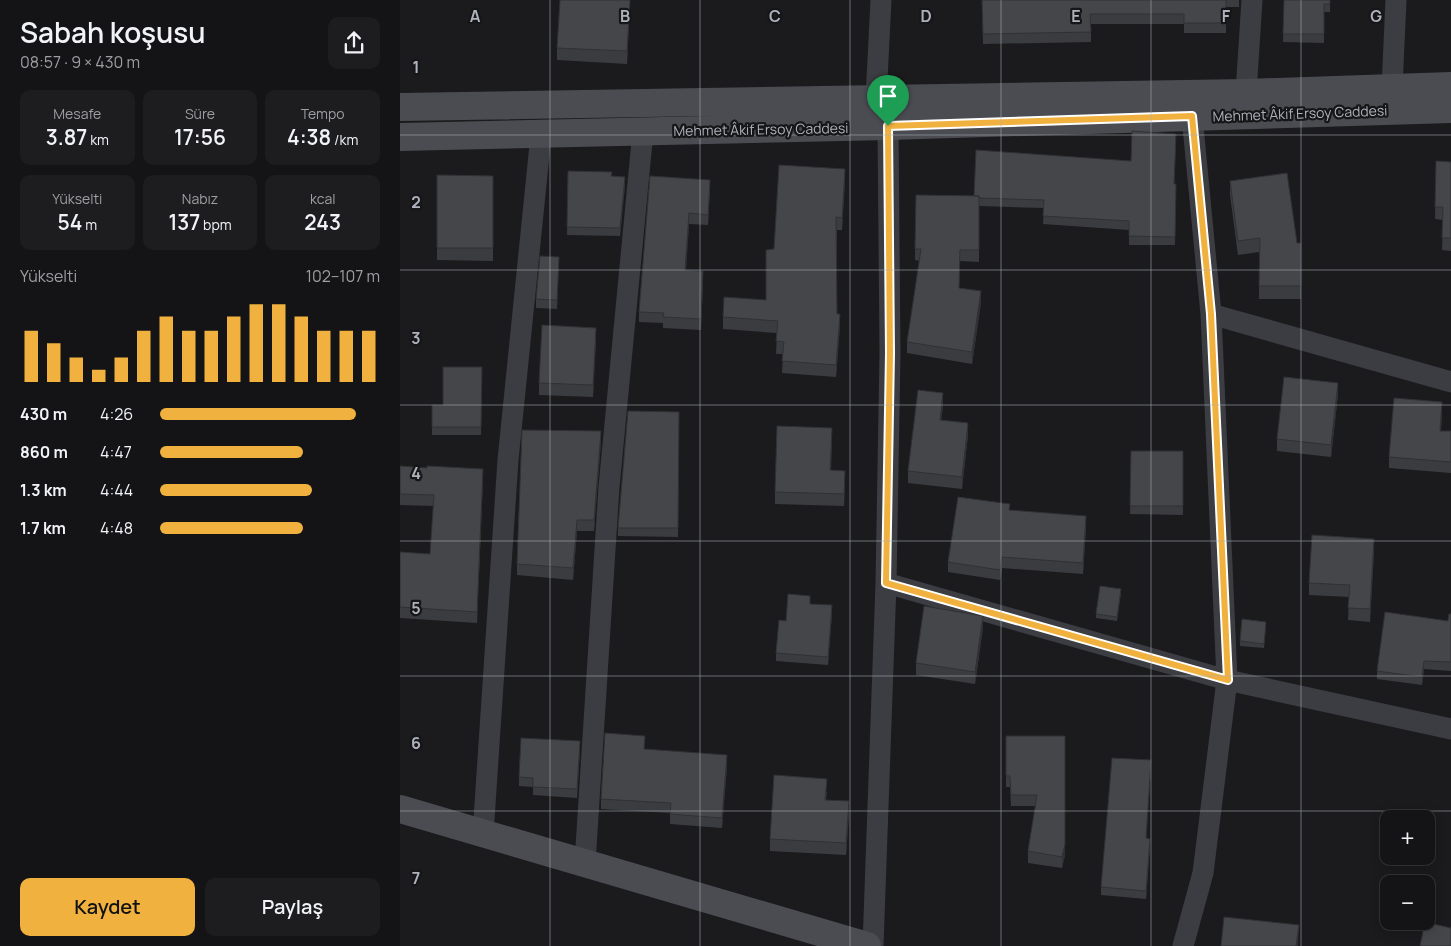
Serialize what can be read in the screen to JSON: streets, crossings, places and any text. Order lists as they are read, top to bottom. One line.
{"streets":{"main road":["Mehmet Âkif Ersoy Caddesi"]},"page":{"heading":["Sabah koşusu","08:57 · 9 × 430 m"],"stats":[["Mesafe","3.87 km"],["Süre","17:56"],["Tempo","4:38 /km"],["Yükselti","54 m"],["Nabız","137 bpm"],["kcal","243"]],"chart":["Yükselti","102–107 m"],"list":[{"name":"430 m","note":"4:26"},{"name":"860 m","note":"4:47"},{"name":"1.3 km","note":"4:44"},{"name":"1.7 km","note":"4:48"}],"map_buttons":["+","−"],"buttons":["Kaydet","Paylaş"]},"grid":{"columns":["A","B","C","D","E","F","G"],"rows":["1","2","3","4","5","6","7"]}}
